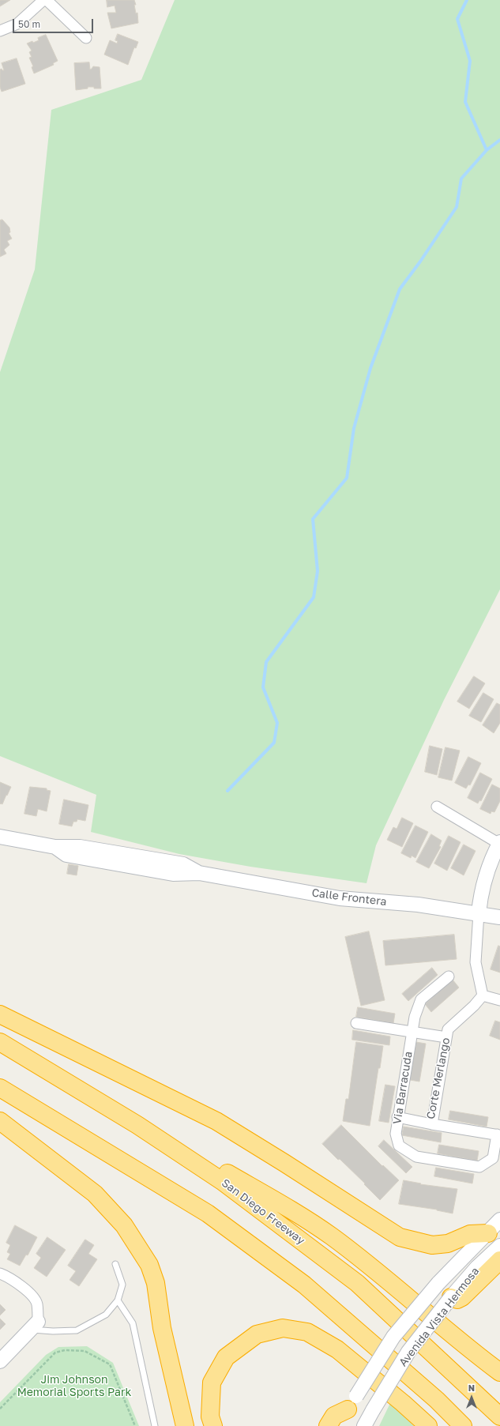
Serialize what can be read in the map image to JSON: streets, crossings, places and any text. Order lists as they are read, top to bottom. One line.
{"streets":{"highway":["San Diego Freeway"],"street":["Calle Frontera","Corte Merlango","Via Barracuda","Avenida Vista Hermosa"]},"crossings":[["Corte Merlango","Via Barracuda"]],"parks":["Jim Johnson Memorial Sports Park"],"scale_bar":"50 m","north":"top"}
